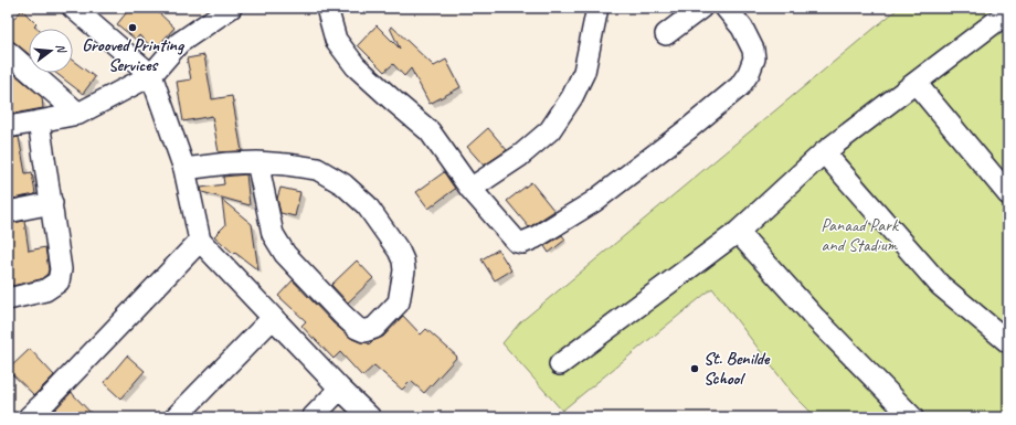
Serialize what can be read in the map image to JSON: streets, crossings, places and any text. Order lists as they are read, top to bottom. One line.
{"parks":["Panaad Park and Stadium"],"places":["Grooved Printing Services","St. Benilde School"],"north":"right"}
